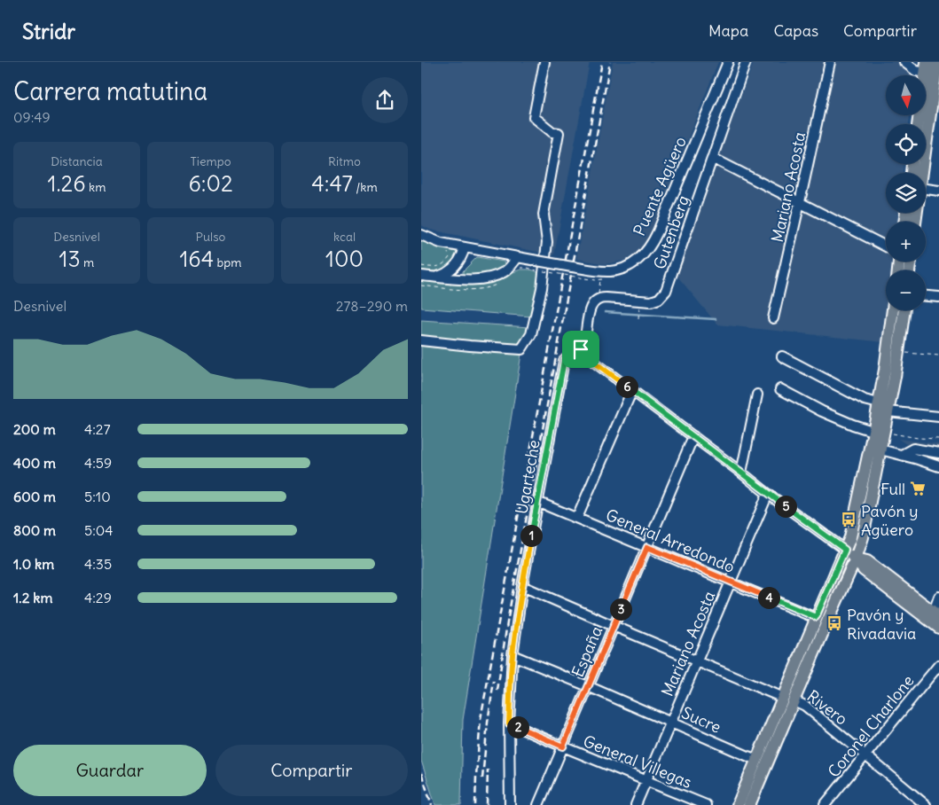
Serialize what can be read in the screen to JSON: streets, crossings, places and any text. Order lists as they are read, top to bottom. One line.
{"streets":{"street":["Puente Agüero","Mariano Acosta","Gutenberg","Ugarteche","General Arredondo","España","Rivero","Sucre","Coronel Charlone","General Villegas"]},"crossings":[["Mariano Acosta","General Arredondo"],["Mariano Acosta","Rivero"],["Mariano Acosta","Sucre"],["Mariano Acosta","General Villegas"],["Gutenberg","Ugarteche"],["Ugarteche","General Arredondo"],["Ugarteche","Rivero"],["Ugarteche","Sucre"],["Ugarteche","General Villegas"],["General Arredondo","España"],["España","Rivero"],["España","Sucre"],["España","General Villegas"],["Rivero","Coronel Charlone"]],"places":{"supermarket":["Full"],"bus stop":["Pavón y Agüero","Pavón y Rivadavia"]},"north":"bottom","page":{"header":"Stridr","nav":["Mapa","Capas","Compartir"],"heading":["Carrera matutina","09:49"],"map_buttons":["+","−"],"stats":[["Distancia","1.26 km"],["Tiempo","6:02"],["Ritmo","4:47 /km"],["Desnivel","13 m"],["Pulso","164 bpm"],["kcal","100"]],"chart":["Desnivel","278–290 m"],"pins":["6","5","1","4","3","2"],"list":[{"name":"200 m","note":"4:27"},{"name":"400 m","note":"4:59"},{"name":"600 m","note":"5:10"},{"name":"800 m","note":"5:04"},{"name":"1.0 km","note":"4:35"},{"name":"1.2 km","note":"4:29"}],"buttons":["Guardar","Compartir"]}}
